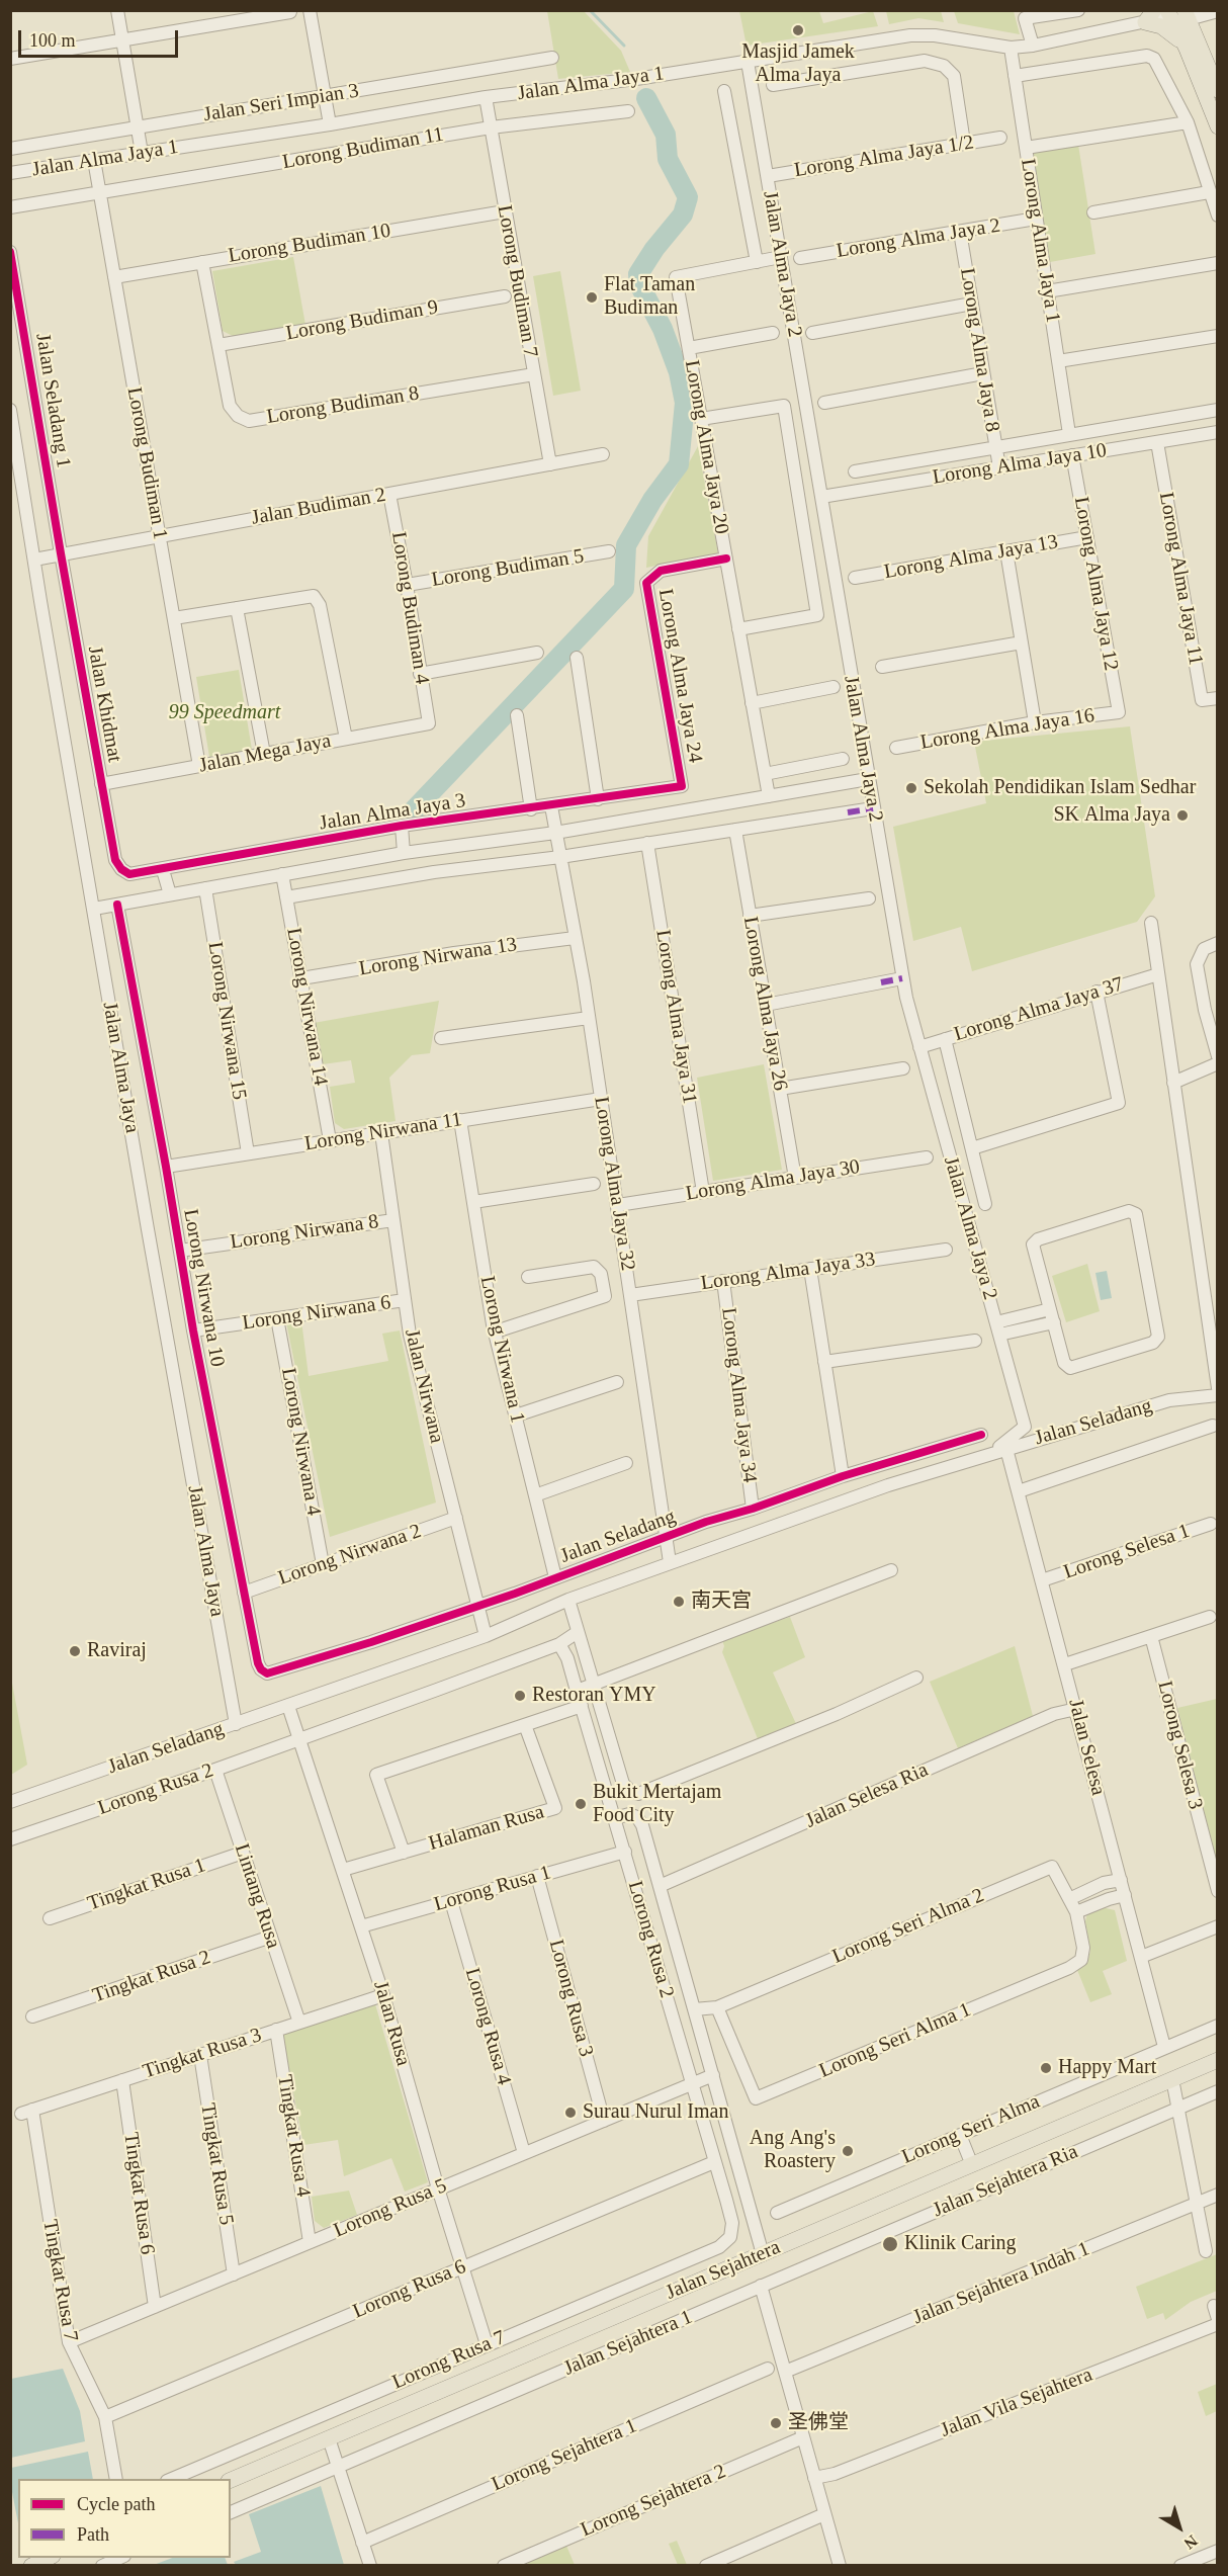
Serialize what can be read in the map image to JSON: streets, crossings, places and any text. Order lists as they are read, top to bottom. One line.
{"streets":{"main road":["Jalan Sejahtera"],"street":["Jalan Alma Jaya 1","Jalan Seri Impian 3","Lorong Budiman 11","Lorong Alma Jaya 1/2","Lorong Alma Jaya 2","Lorong Alma Jaya 1","Lorong Budiman 10","Jalan Alma Jaya 2","Lorong Budiman 7","Lorong Budiman 9","Lorong Alma Jaya 8","Jalan Seladang 1","Lorong Budiman 8","Lorong Alma Jaya 20","Lorong Budiman 1","Lorong Alma Jaya 10","Jalan Budiman 2","Lorong Alma Jaya 13","Lorong Budiman 5","Lorong Alma Jaya 11","Lorong Alma Jaya 12","Lorong Budiman 4","Lorong Alma Jaya 24","Jalan Khidmat","Lorong Alma Jaya 16","Jalan Mega Jaya","Jalan Alma Jaya 3","Lorong Nirwana 13","Lorong Alma Jaya 26","Lorong Nirwana 14","Lorong Alma Jaya 37","Lorong Alma Jaya 31","Lorong Nirwana 15","Jalan Alma Jaya","Lorong Nirwana 11","Lorong Alma Jaya 30","Lorong Alma Jaya 32","Lorong Nirwana 8","Lorong Alma Jaya 33","Lorong Nirwana 10","Lorong Nirwana 6","Lorong Nirwana 1","Jalan Nirwana","Lorong Alma Jaya 34","Jalan Seladang","Lorong Nirwana 4","Lorong Selesa 1","Lorong Nirwana 2","Lorong Selesa 3","Jalan Selesa","Lorong Rusa 2","Jalan Selesa Ria","Halaman Rusa","Tingkat Rusa 1","Lorong Rusa 1","Lintang Rusa","Lorong Seri Alma 2","Tingkat Rusa 2","Lorong Rusa 3","Jalan Rusa","Lorong Rusa 4","Lorong Seri Alma 1","Tingkat Rusa 3","Lorong Seri Alma","Tingkat Rusa 4","Tingkat Rusa 5","Jalan Sejahtera Ria","Tingkat Rusa 6","Lorong Rusa 5","Tingkat Rusa 7","Jalan Sejahtera Indah 1","Lorong Rusa 6","Jalan Sejahtera 1","Lorong Rusa 7","Jalan Vila Sejahtera","Lorong Sejahtera 1","Lorong Sejahtera 2"]},"crossings":[["Jalan Alma Jaya 1","Lorong Alma Jaya 1"],["Jalan Alma Jaya 1","Jalan Alma Jaya 2"],["Jalan Alma Jaya 1","Lorong Budiman 7"],["Jalan Alma Jaya 1","Lorong Budiman 1"],["Lorong Budiman 11","Lorong Budiman 7"],["Lorong Budiman 11","Lorong Budiman 1"],["Lorong Alma Jaya 1/2","Jalan Alma Jaya 2"],["Lorong Alma Jaya 2","Lorong Alma Jaya 1"],["Lorong Alma Jaya 2","Lorong Alma Jaya 8"],["Lorong Alma Jaya 1","Lorong Alma Jaya 10"],["Lorong Budiman 10","Lorong Budiman 7"],["Lorong Budiman 10","Lorong Budiman 8"],["Lorong Budiman 10","Lorong Budiman 1"],["Jalan Alma Jaya 2","Lorong Alma Jaya 20"],["Jalan Alma Jaya 2","Lorong Alma Jaya 10"],["Jalan Alma Jaya 2","Jalan Alma Jaya 3"],["Jalan Alma Jaya 2","Lorong Alma Jaya 37"],["Lorong Budiman 7","Lorong Budiman 8"],["Lorong Budiman 7","Jalan Budiman 2"],["Lorong Budiman 9","Lorong Budiman 8"],["Lorong Alma Jaya 8","Lorong Alma Jaya 10"],["Jalan Seladang 1","Jalan Budiman 2"],["Jalan Seladang 1","Jalan Khidmat"],["Lorong Alma Jaya 20","Lorong Alma Jaya 24"],["Lorong Alma Jaya 20","Jalan Alma Jaya 3"],["Lorong Budiman 1","Jalan Budiman 2"],["Lorong Budiman 1","Jalan Mega Jaya"],["Lorong Alma Jaya 10","Lorong Alma Jaya 11"],["Lorong Alma Jaya 10","Lorong Alma Jaya 12"],["Jalan Budiman 2","Lorong Budiman 4"],["Jalan Budiman 2","Jalan Khidmat"],["Jalan Budiman 2","Jalan Alma Jaya"],["Lorong Alma Jaya 13","Lorong Alma Jaya 12"],["Lorong Budiman 5","Lorong Budiman 4"],["Lorong Alma Jaya 12","Lorong Alma Jaya 16"],["Lorong Budiman 4","Jalan Mega Jaya"],["Lorong Alma Jaya 24","Jalan Alma Jaya 3"],["Jalan Khidmat","Jalan Mega Jaya"],["Jalan Khidmat","Jalan Alma Jaya 3"],["Jalan Alma Jaya 3","Lorong Nirwana 14"],["Jalan Alma Jaya 3","Lorong Nirwana 15"],["Jalan Alma Jaya 3","Jalan Alma Jaya"],["Jalan Alma Jaya 3","Lorong Alma Jaya 32"],["Jalan Alma Jaya 3","Lorong Nirwana 10"],["Lorong Nirwana 13","Lorong Nirwana 14"],["Lorong Nirwana 13","Lorong Alma Jaya 32"],["Lorong Alma Jaya 26","Lorong Alma Jaya 30"],["Lorong Nirwana 14","Lorong Nirwana 11"],["Lorong Alma Jaya 31","Lorong Alma Jaya 30"],["Lorong Nirwana 15","Lorong Nirwana 11"],["Jalan Alma Jaya","Jalan Seladang"],["Lorong Nirwana 11","Lorong Alma Jaya 32"],["Lorong Nirwana 11","Lorong Nirwana 10"],["Lorong Nirwana 11","Lorong Nirwana 1"],["Lorong Nirwana 11","Jalan Nirwana"],["Lorong Alma Jaya 30","Lorong Alma Jaya 32"],["Lorong Alma Jaya 32","Lorong Alma Jaya 33"],["Lorong Alma Jaya 32","Jalan Seladang"],["Lorong Nirwana 8","Lorong Nirwana 10"],["Lorong Nirwana 8","Jalan Nirwana"],["Lorong Alma Jaya 33","Lorong Alma Jaya 34"],["Lorong Nirwana 10","Lorong Nirwana 6"],["Lorong Nirwana 10","Jalan Seladang"],["Lorong Nirwana 10","Lorong Nirwana 2"],["Lorong Nirwana 6","Jalan Nirwana"],["Lorong Nirwana 6","Lorong Nirwana 4"],["Lorong Nirwana 1","Jalan Seladang"],["Jalan Nirwana","Jalan Seladang"],["Jalan Nirwana","Lorong Nirwana 2"],["Lorong Alma Jaya 34","Jalan Seladang"],["Jalan Seladang","Jalan Selesa"],["Jalan Seladang","Jalan Rusa"],["Lorong Nirwana 4","Lorong Nirwana 2"],["Lorong Selesa 1","Jalan Selesa"],["Jalan Selesa","Jalan Selesa Ria"],["Jalan Selesa","Lorong Seri Alma"],["Lorong Rusa 2","Halaman Rusa"],["Lorong Rusa 2","Lorong Rusa 1"],["Lorong Rusa 2","Lintang Rusa"],["Lorong Rusa 2","Jalan Rusa"],["Lorong Rusa 2","Lorong Rusa 5"],["Lorong Rusa 2","Lorong Rusa 6"],["Lorong Rusa 2","Lorong Rusa 7"],["Halaman Rusa","Jalan Rusa"],["Tingkat Rusa 1","Lintang Rusa"],["Lorong Rusa 1","Lorong Rusa 3"],["Lorong Rusa 1","Jalan Rusa"],["Lorong Rusa 1","Lorong Rusa 4"],["Lintang Rusa","Tingkat Rusa 2"],["Lintang Rusa","Tingkat Rusa 3"],["Lorong Seri Alma 2","Lorong Seri Alma 1"],["Lorong Rusa 3","Lorong Rusa 5"],["Jalan Rusa","Tingkat Rusa 3"],["Jalan Rusa","Lorong Rusa 5"],["Jalan Rusa","Lorong Rusa 6"],["Jalan Rusa","Lorong Rusa 7"],["Lorong Rusa 4","Lorong Rusa 5"],["Tingkat Rusa 3","Tingkat Rusa 4"],["Tingkat Rusa 3","Tingkat Rusa 5"],["Tingkat Rusa 3","Tingkat Rusa 6"],["Tingkat Rusa 3","Tingkat Rusa 7"],["Tingkat Rusa 4","Lorong Rusa 5"],["Tingkat Rusa 5","Lorong Rusa 5"],["Jalan Sejahtera Ria","Jalan Sejahtera 1"],["Tingkat Rusa 6","Lorong Rusa 5"],["Lorong Rusa 5","Tingkat Rusa 7"],["Tingkat Rusa 7","Lorong Rusa 6"]],"parks":["99 Speedmart"],"places":["Masjid Jamek Alma Jaya","Flat Taman Budiman","Sekolah Pendidikan Islam Sedhar","SK Alma Jaya","南天宫","Raviraj","Restoran YMY","Bukit Mertajam Food City","Happy Mart","Surau Nurul Iman","Ang Ang's Roastery","Klinik Caring","圣佛堂"],"legend":["Cycle path","Path"],"scale_bar":"100 m","north":"bottom right"}
